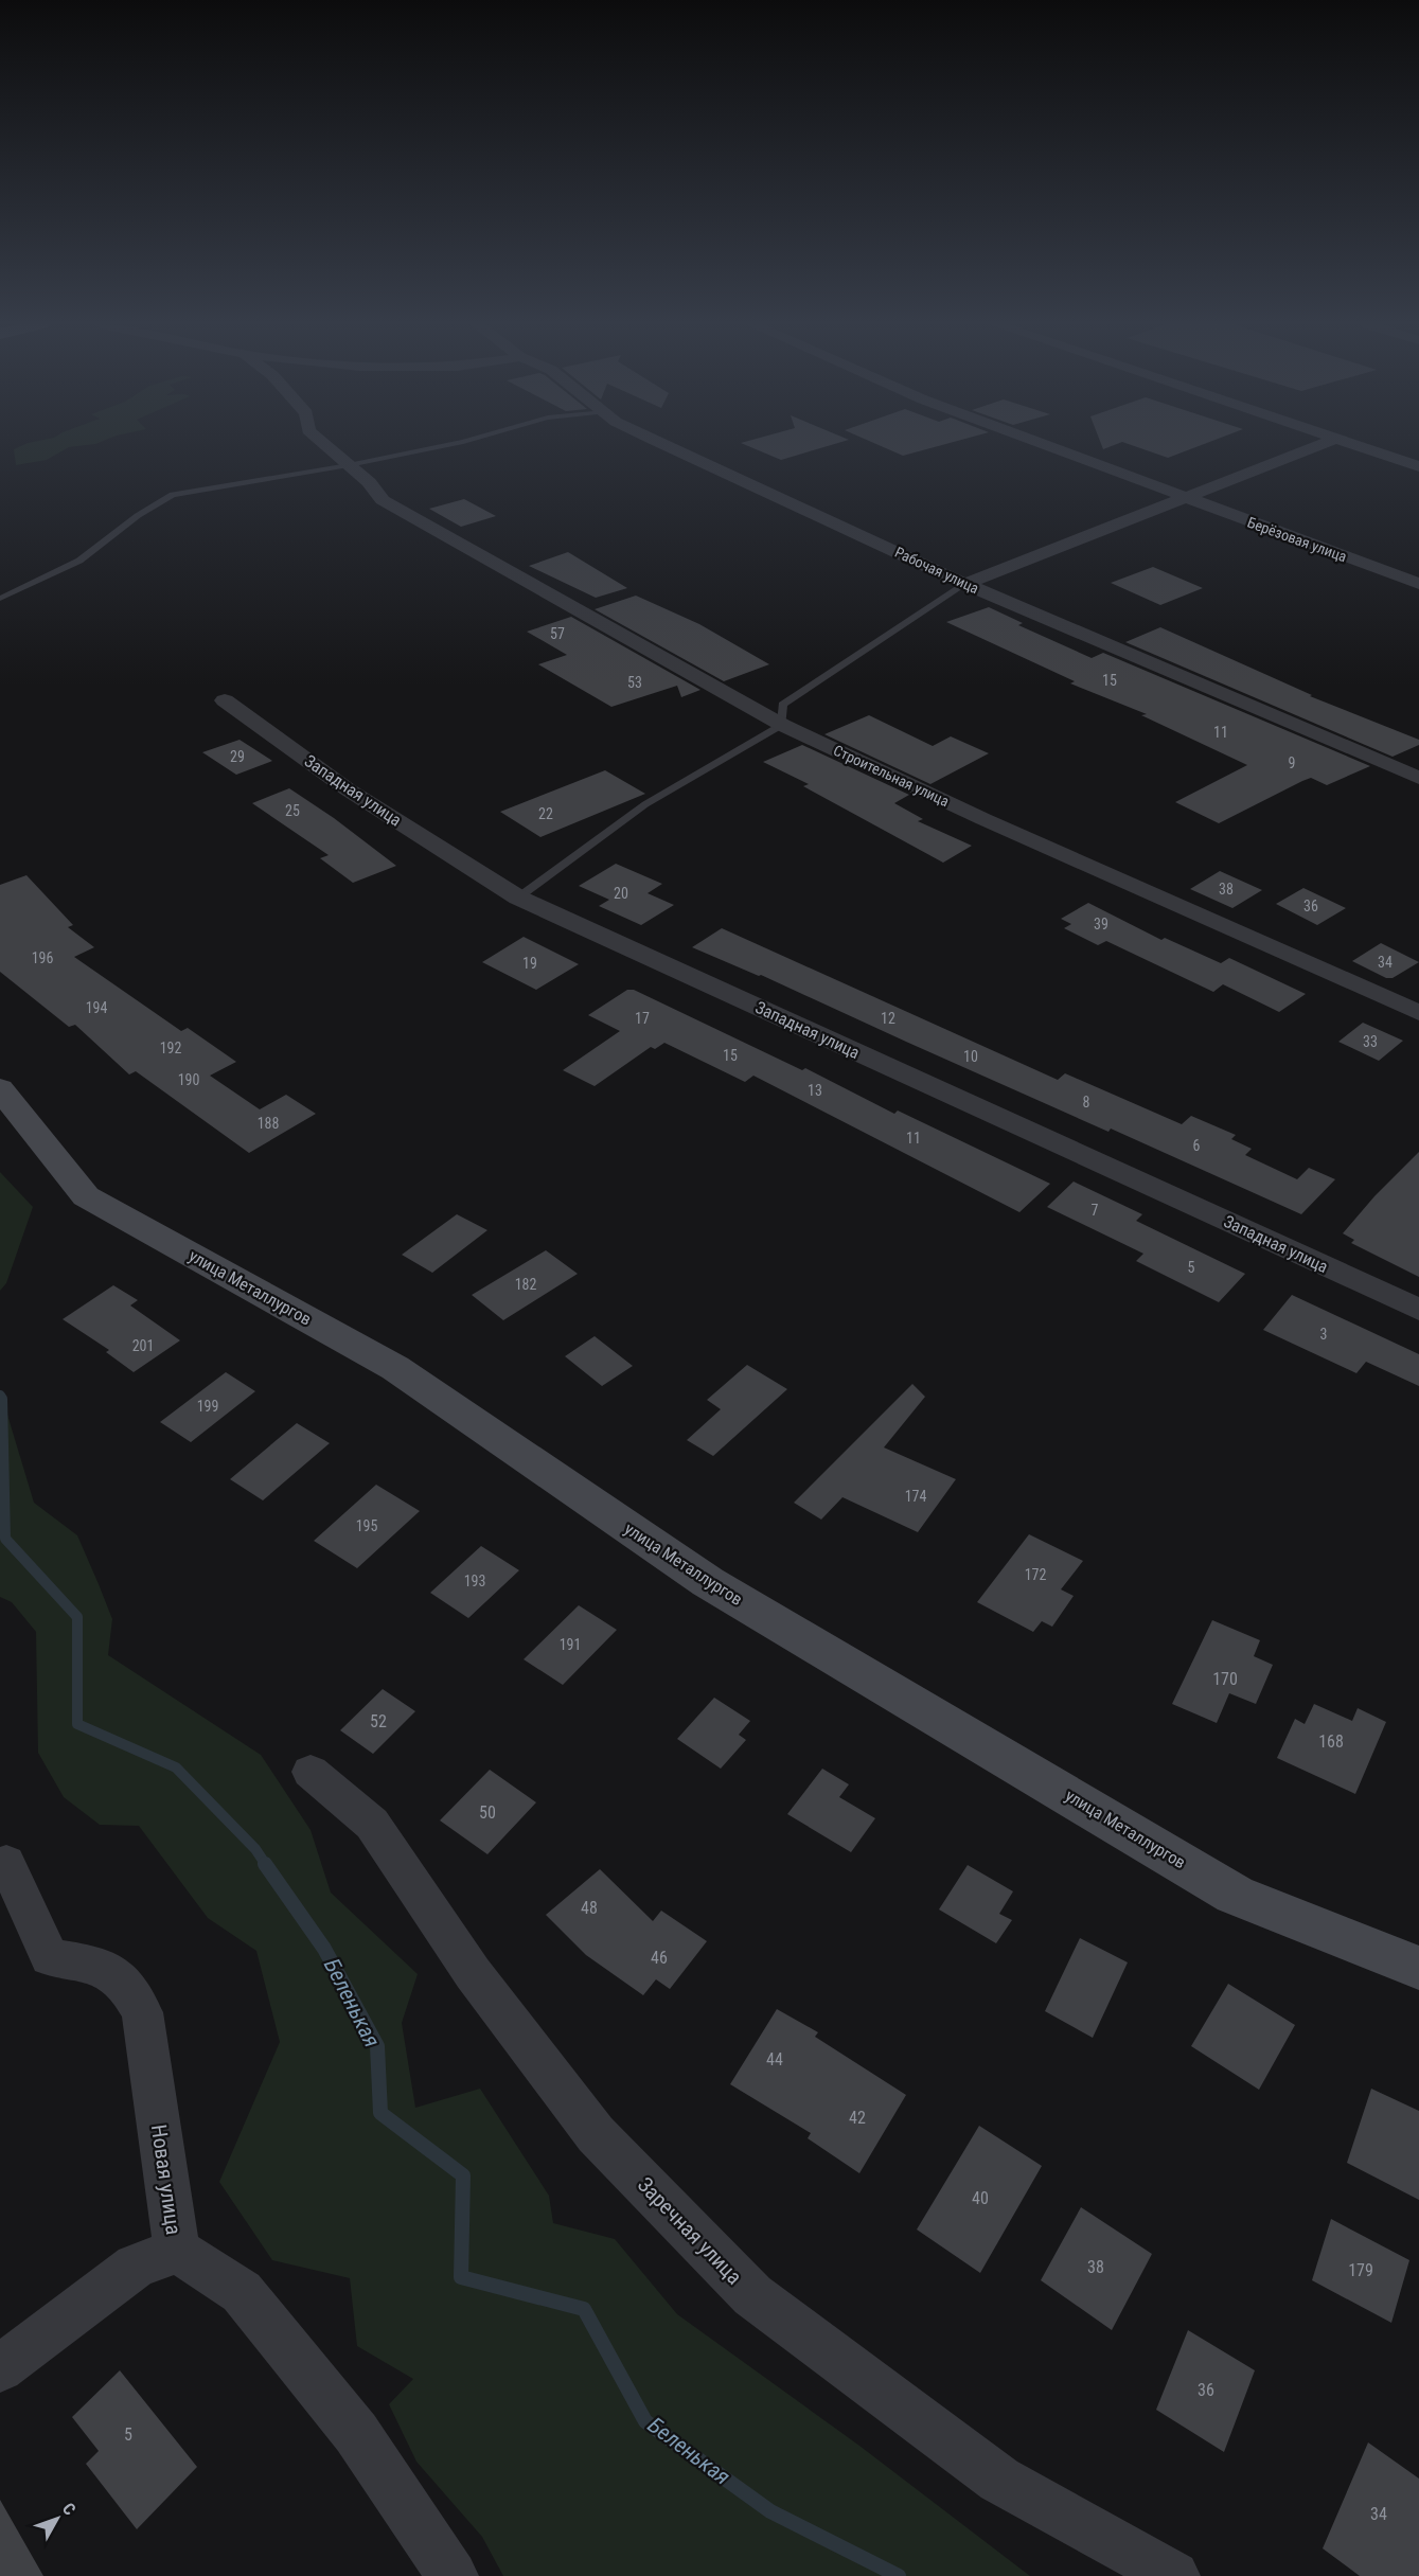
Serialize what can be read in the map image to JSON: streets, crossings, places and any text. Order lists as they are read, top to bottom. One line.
{"streets":{"street":["Берёзовая улица","Рабочая улица","Строительная улица","Западная улица","улица Металлургов","Новая улица","Заречная улица"]},"water":["Беленькая"],"house_numbers":["57","15","53","11","29","9","25","22","38","20","36","39","196","34","19","194","17","12","33","192","15","10","190","13","8","188","11","6","7","5","182","3","201","199","174","195","172","193","191","170","52","168","50","48","46","44","42","40","38","179","36","5","34"],"north":"top right"}
